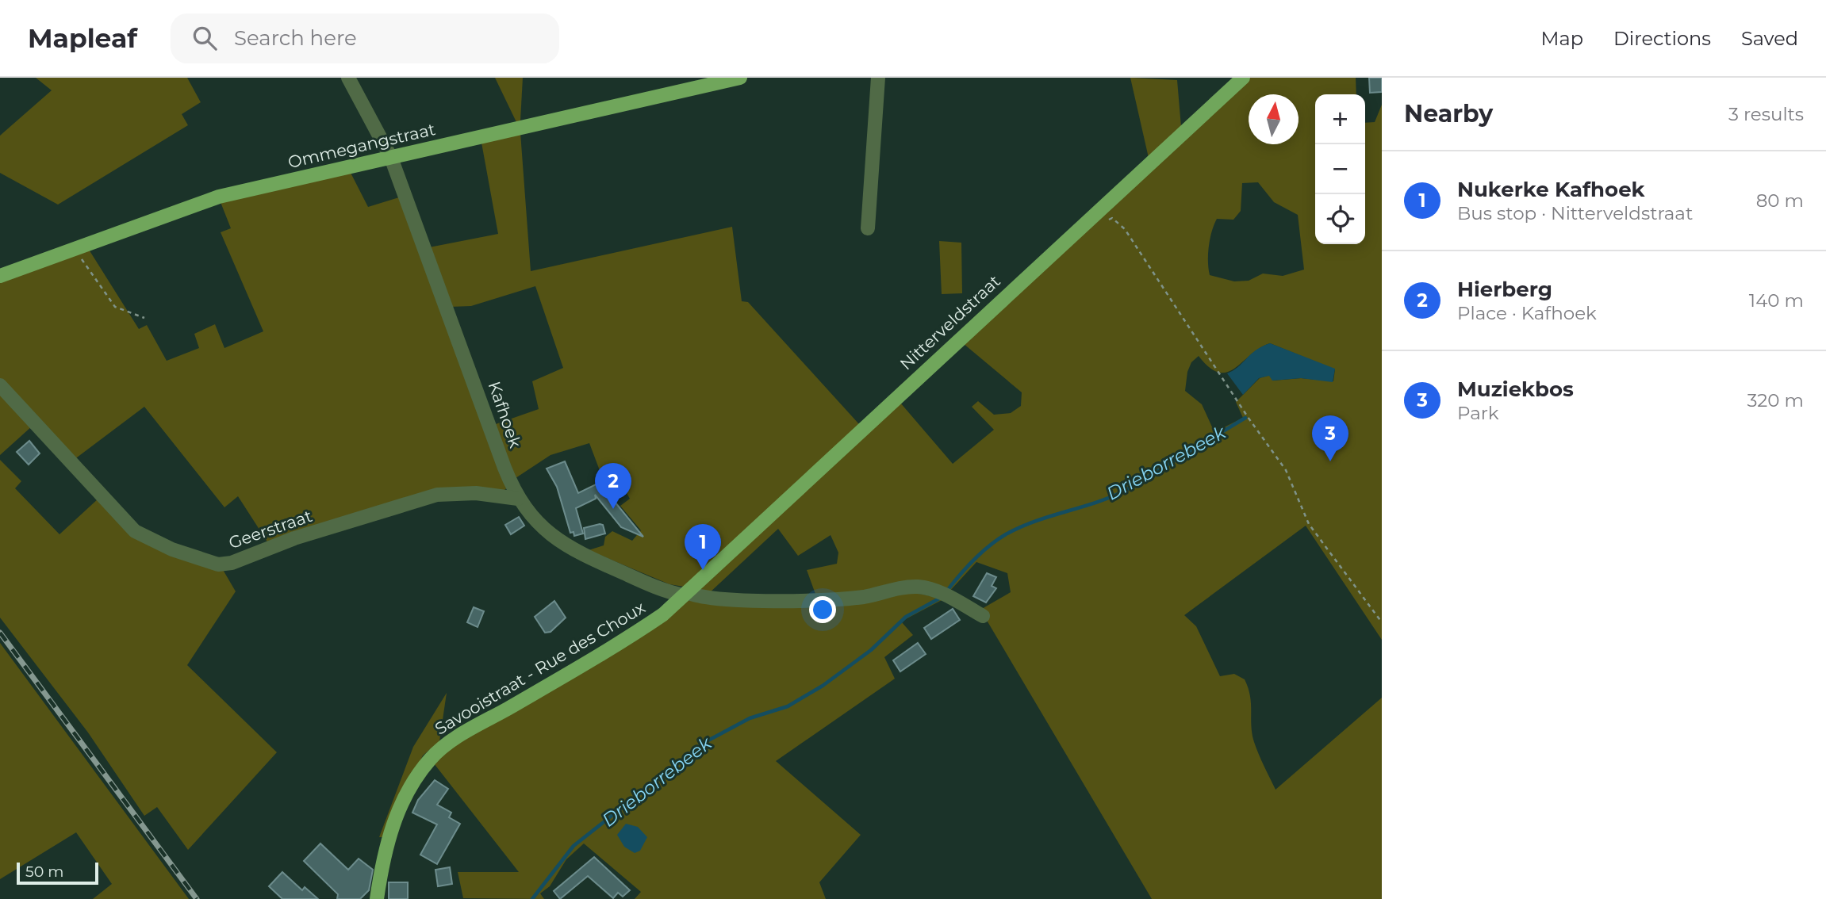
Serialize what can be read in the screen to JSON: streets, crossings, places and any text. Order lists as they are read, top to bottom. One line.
{"streets":{"main road":["Ommegangstraat","Nitterveldstraat","Savooistraat - Rue des Choux"],"street":["Kafhoek","Geerstraat"]},"crossings":[["Ommegangstraat","Kafhoek"],["Nitterveldstraat","Kafhoek"],["Nitterveldstraat","Savooistraat - Rue des Choux"],["Kafhoek","Geerstraat"],["Kafhoek","Savooistraat - Rue des Choux"]],"water":["Drieborrebeek"],"scale_bar":"50 m","north":"top","page":{"header":"Mapleaf","search":"Search here","nav":["Map","Directions","Saved"],"heading":["Nearby","3 results"],"map_buttons":["+","−"],"list":[{"mark":"1","name":"Nukerke Kafhoek","note":"Bus stop · Nitterveldstraat","value":"80 m"},{"mark":"2","name":"Hierberg","note":"Place · Kafhoek","value":"140 m"},{"mark":"3","name":"Muziekbos","note":"Park","value":"320 m"}],"pins":["3","2","1"],"scale":"50 m"}}
